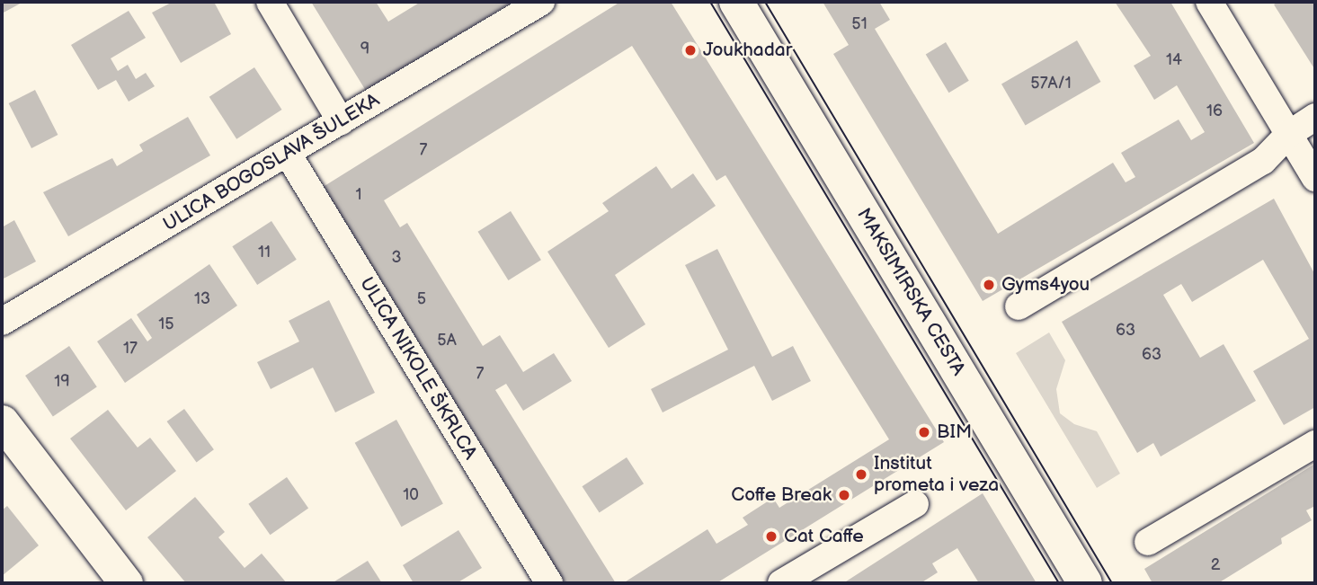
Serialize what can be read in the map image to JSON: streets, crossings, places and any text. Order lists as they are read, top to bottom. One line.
{"streets":{"main road":["MAKSIMIRSKA CESTA"],"street":["ULICA BOGOSLAVA ŠULEKA","ULICA NIKOLE ŠKRLCA"]},"crossings":[["ULICA BOGOSLAVA ŠULEKA","ULICA NIKOLE ŠKRLCA"]],"places":["Joukhadar","Gyms4you","BIM","Institut prometa i veza","Coffe Break","Cat Caffe"],"house_numbers":["51","9","14","57A/1","16","7","1","11","3","13","5","15","63","5A","17","63","7","19","10","2"]}
